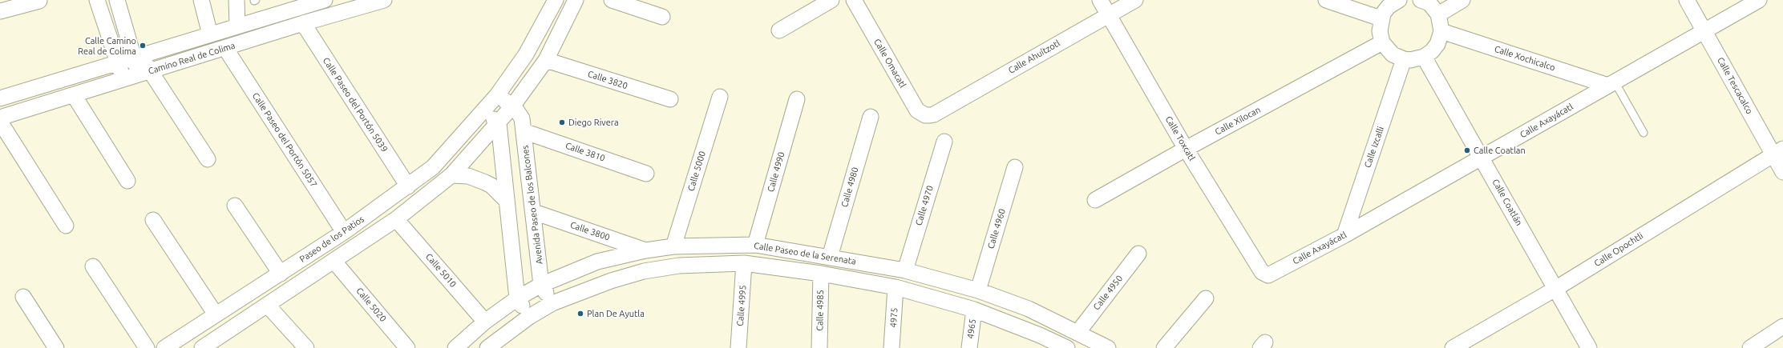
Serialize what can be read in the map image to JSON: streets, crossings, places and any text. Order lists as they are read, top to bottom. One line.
{"streets":{"street":["Calle Ahuítzotl","Camino Real de Colima","Calle Xochicalco","Calle Omacatl","Calle 3820","Calle Tescacalco","Calle Paseo del Portón 5039","Calle Xilocan","Calle Axayácatl","Calle Toxcatl","Calle Paseo del Portón 5057","Calle Izcalli","Calle 3810","Calle 5000","Calle 4990","Calle 4980","Calle Coatlán","Avenida Paseo de los Balcones","Calle 4970","Calle 4960","Calle 3800","Paseo de los Patios","Calle Opochtli","Calle Paseo de la Serenata","Calle 5010","Calle 4950","Calle 5020","Calle 4995","Calle 4985","4975","4965"]},"crossings":[["Calle Ahuítzotl","Calle Omacatl"],["Calle Ahuítzotl","Calle Toxcatl"],["Camino Real de Colima","Calle Paseo del Portón 5039"],["Camino Real de Colima","Calle Paseo del Portón 5057"],["Calle Xochicalco","Calle Axayácatl"],["Calle Tescacalco","Calle Axayácatl"],["Calle Tescacalco","Calle Opochtli"],["Calle Paseo del Portón 5039","Paseo de los Patios"],["Calle Xilocan","Calle Toxcatl"],["Calle Axayácatl","Calle Toxcatl"],["Calle Axayácatl","Calle Izcalli"],["Calle Axayácatl","Calle Coatlán"],["Calle Paseo del Portón 5057","Paseo de los Patios"],["Calle 3810","Avenida Paseo de los Balcones"],["Calle 5000","Calle Paseo de la Serenata"],["Calle 4990","Calle Paseo de la Serenata"],["Calle 4980","Calle Paseo de la Serenata"],["Calle Coatlán","Calle Opochtli"],["Avenida Paseo de los Balcones","Calle 3800"],["Avenida Paseo de los Balcones","Calle Paseo de la Serenata"],["Calle 4970","Calle Paseo de la Serenata"],["Calle 4960","Calle Paseo de la Serenata"],["Calle 3800","Calle Paseo de la Serenata"],["Calle Paseo de la Serenata","Calle 5010"],["Calle Paseo de la Serenata","Calle 4950"],["Calle Paseo de la Serenata","Calle 4995"],["Calle Paseo de la Serenata","Calle 4985"],["Calle Paseo de la Serenata","4975"],["Calle Paseo de la Serenata","4965"]],"places":["Calle Camino Real de Colima","Diego Rivera","Calle Coatlan","Plan De Ayutla"]}
